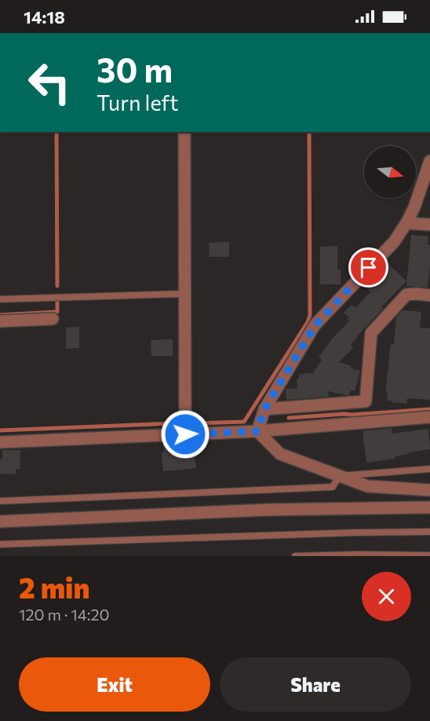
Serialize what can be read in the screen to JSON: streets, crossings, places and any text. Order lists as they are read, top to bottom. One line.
{"north":"right","page":{"status":"14:18","turn":["30 m","Turn left"],"heading":["2 min","120 m · 14:20"],"buttons":["Exit","Share"]}}
